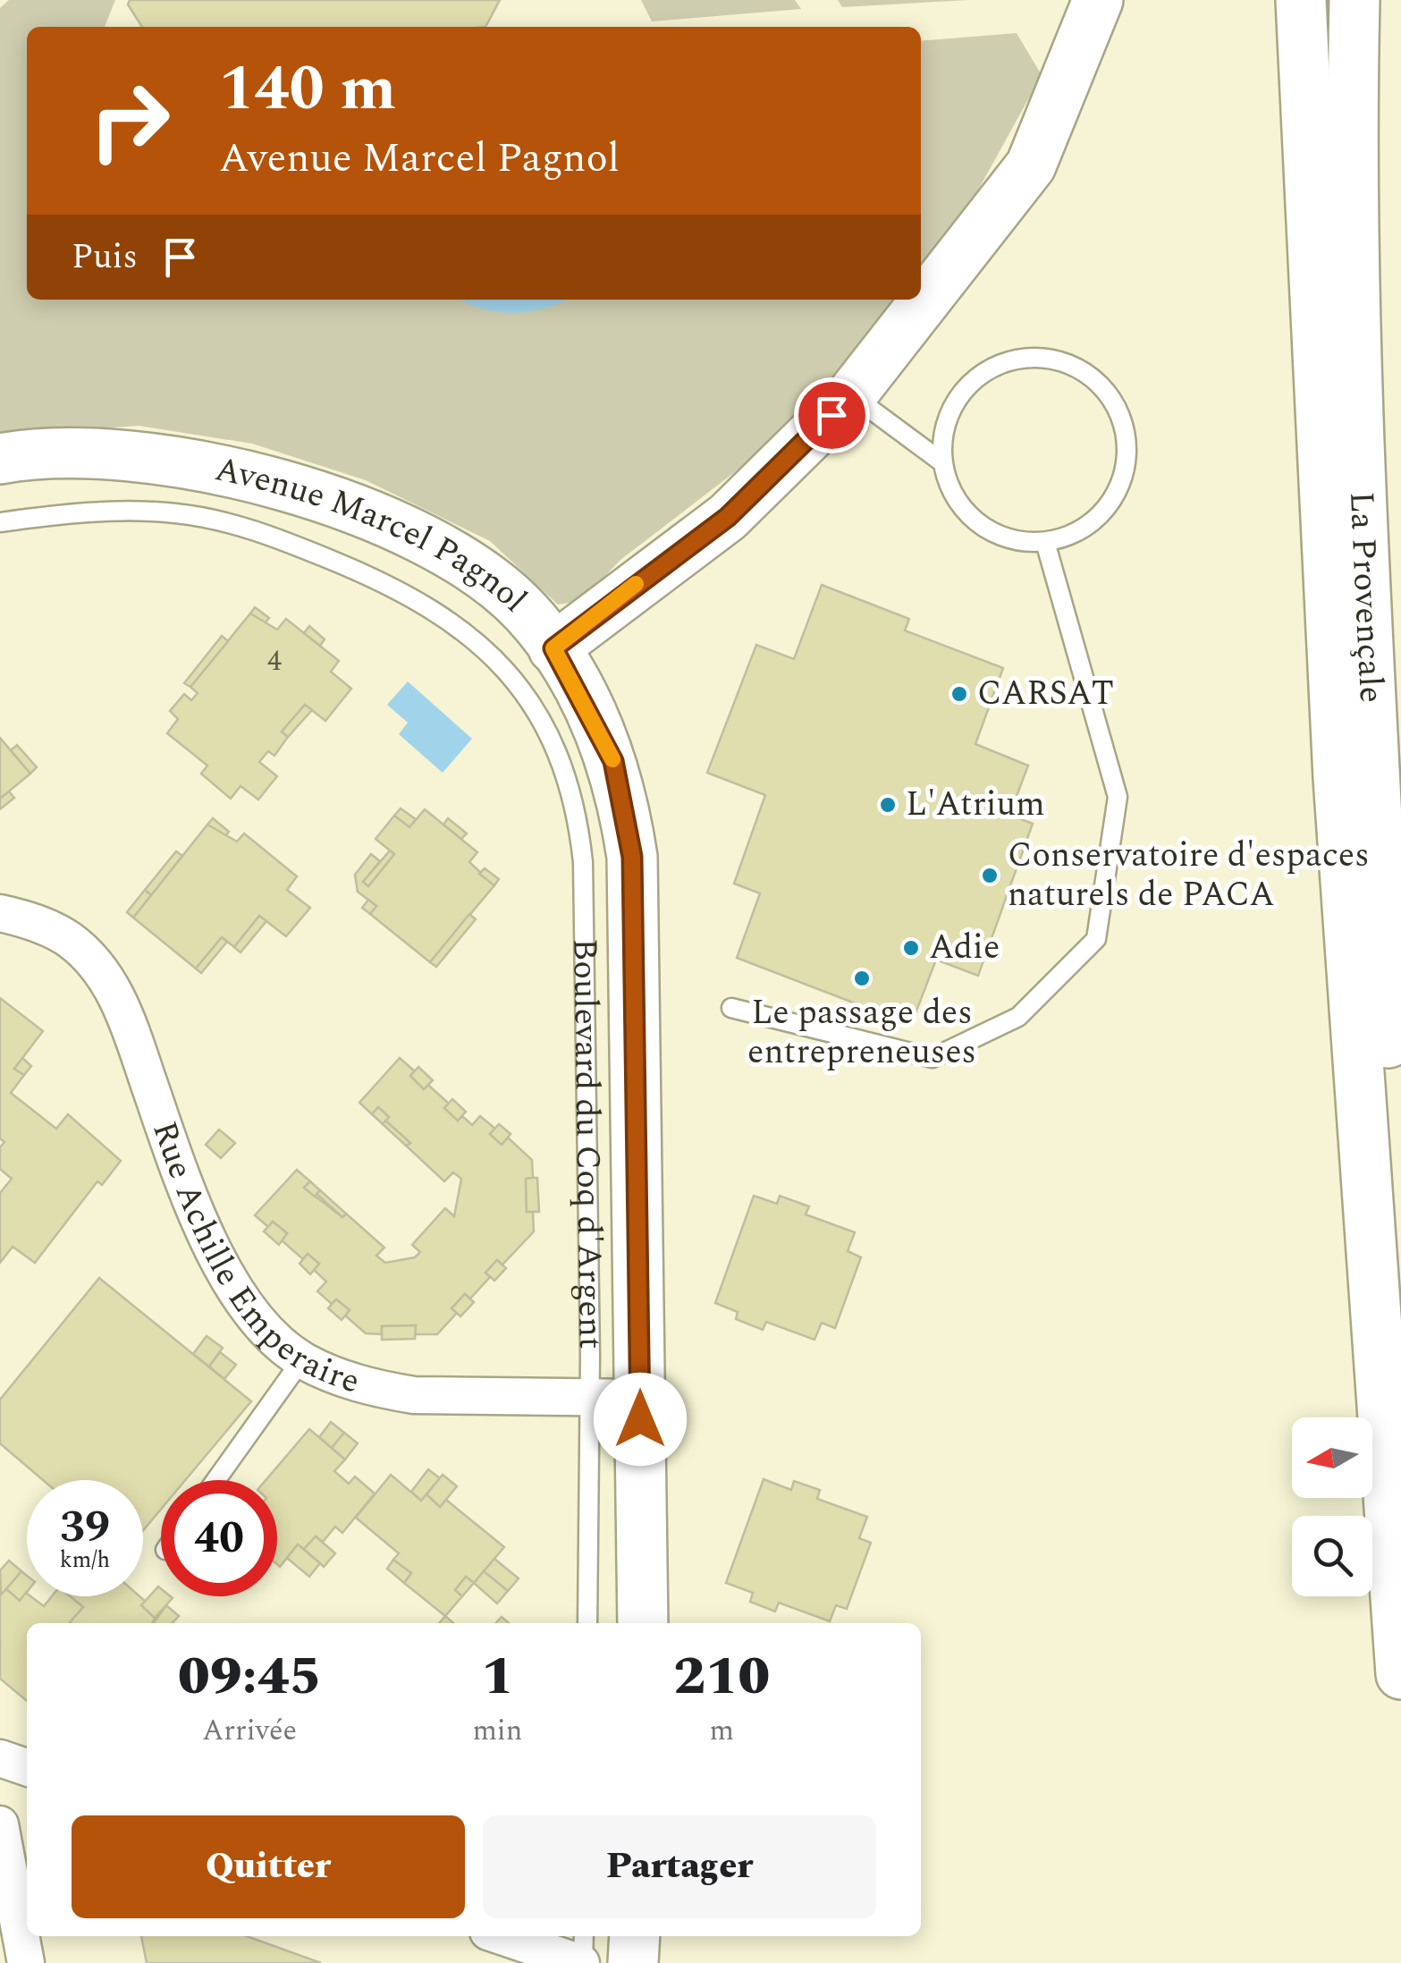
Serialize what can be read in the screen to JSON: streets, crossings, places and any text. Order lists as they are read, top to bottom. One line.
{"streets":{"main road":["Avenue Marcel Pagnol","La Provençale","Boulevard du Coq d'Argent"],"street":["Rue Achille Emperaire"]},"crossings":[["Avenue Marcel Pagnol","Boulevard du Coq d'Argent"],["Boulevard du Coq d'Argent","Rue Achille Emperaire"]],"places":["CARSAT","L'Atrium","Conservatoire d'espaces naturels de PACA","Adie","Le passage des entrepreneuses"],"house_numbers":["4"],"north":"left","page":{"turn":["140 m","Avenue Marcel Pagnol"],"then":"Puis","speed":"39 km/h","limit":"40","eta":["09:45","Arrivée","1","min","210","m"],"buttons":["Quitter","Partager"]}}
